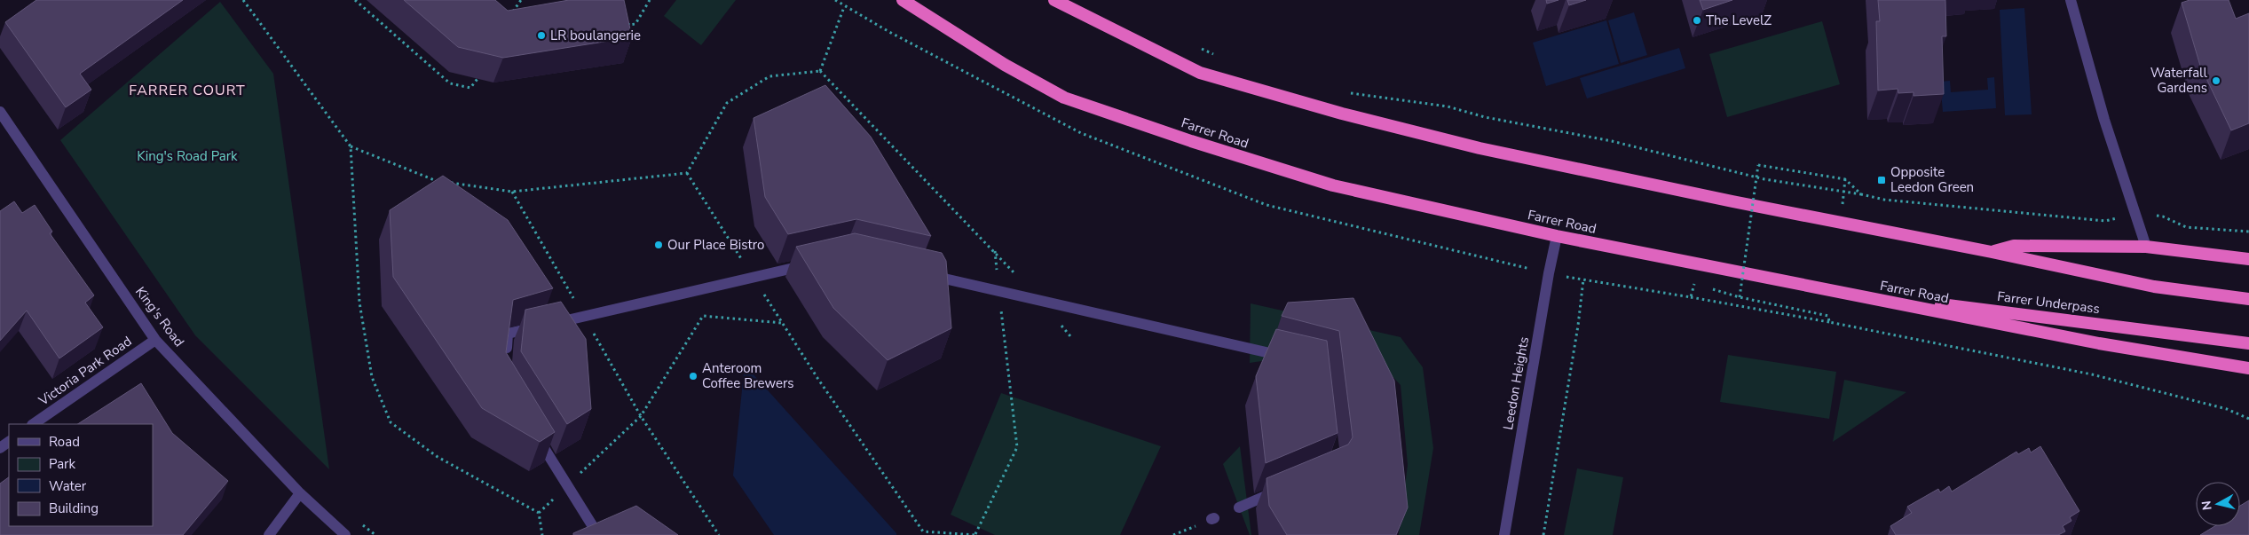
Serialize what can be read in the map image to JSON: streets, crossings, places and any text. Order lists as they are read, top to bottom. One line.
{"streets":{"highway":["Farrer Road","Farrer Underpass"],"street":["King's Road","Victoria Park Road","Leedon Heights"]},"crossings":[["Farrer Road","Farrer Underpass"],["Farrer Road","Leedon Heights"],["King's Road","Victoria Park Road"]],"districts":["FARRER COURT"],"parks":["King's Road Park"],"places":{"other":["The LevelZ","LR boulangerie","Waterfall Gardens","Our Place Bistro","Anteroom Coffee Brewers"],"transit":["Opposite Leedon Green"]},"legend":["Road","Park","Water","Building"],"north":"left"}
